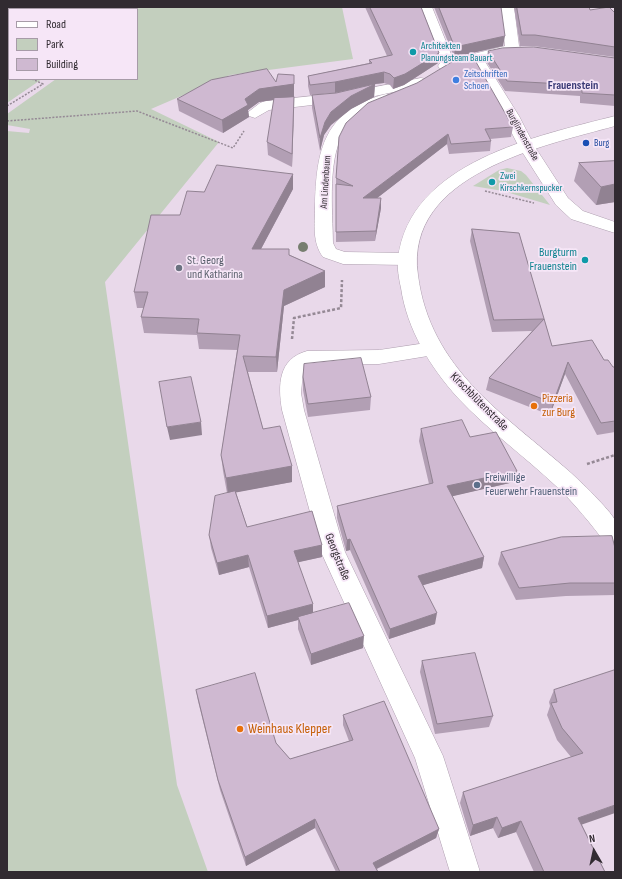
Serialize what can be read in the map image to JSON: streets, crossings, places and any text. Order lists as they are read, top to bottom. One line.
{"streets":{"street":["Burglindenstraße","Am Lindenbaum","Kirschblütenstraße","Georgstraße"]},"crossings":[["Burglindenstraße","Am Lindenbaum"],["Burglindenstraße","Kirschblütenstraße"],["Am Lindenbaum","Kirschblütenstraße"]],"districts":["Frauenstein"],"places":["Architekten Planungsteam Bauart","Zeitschriften Schoen","Burg","Zwei Kirschkernspucker","Burgturm Frauenstein","St. Georg und Katharina","Pizzeria zur Burg","Freiwillige Feuerwehr Frauenstein","Weinhaus Klepper"],"legend":["Road","Park","Building"],"north":"top"}
